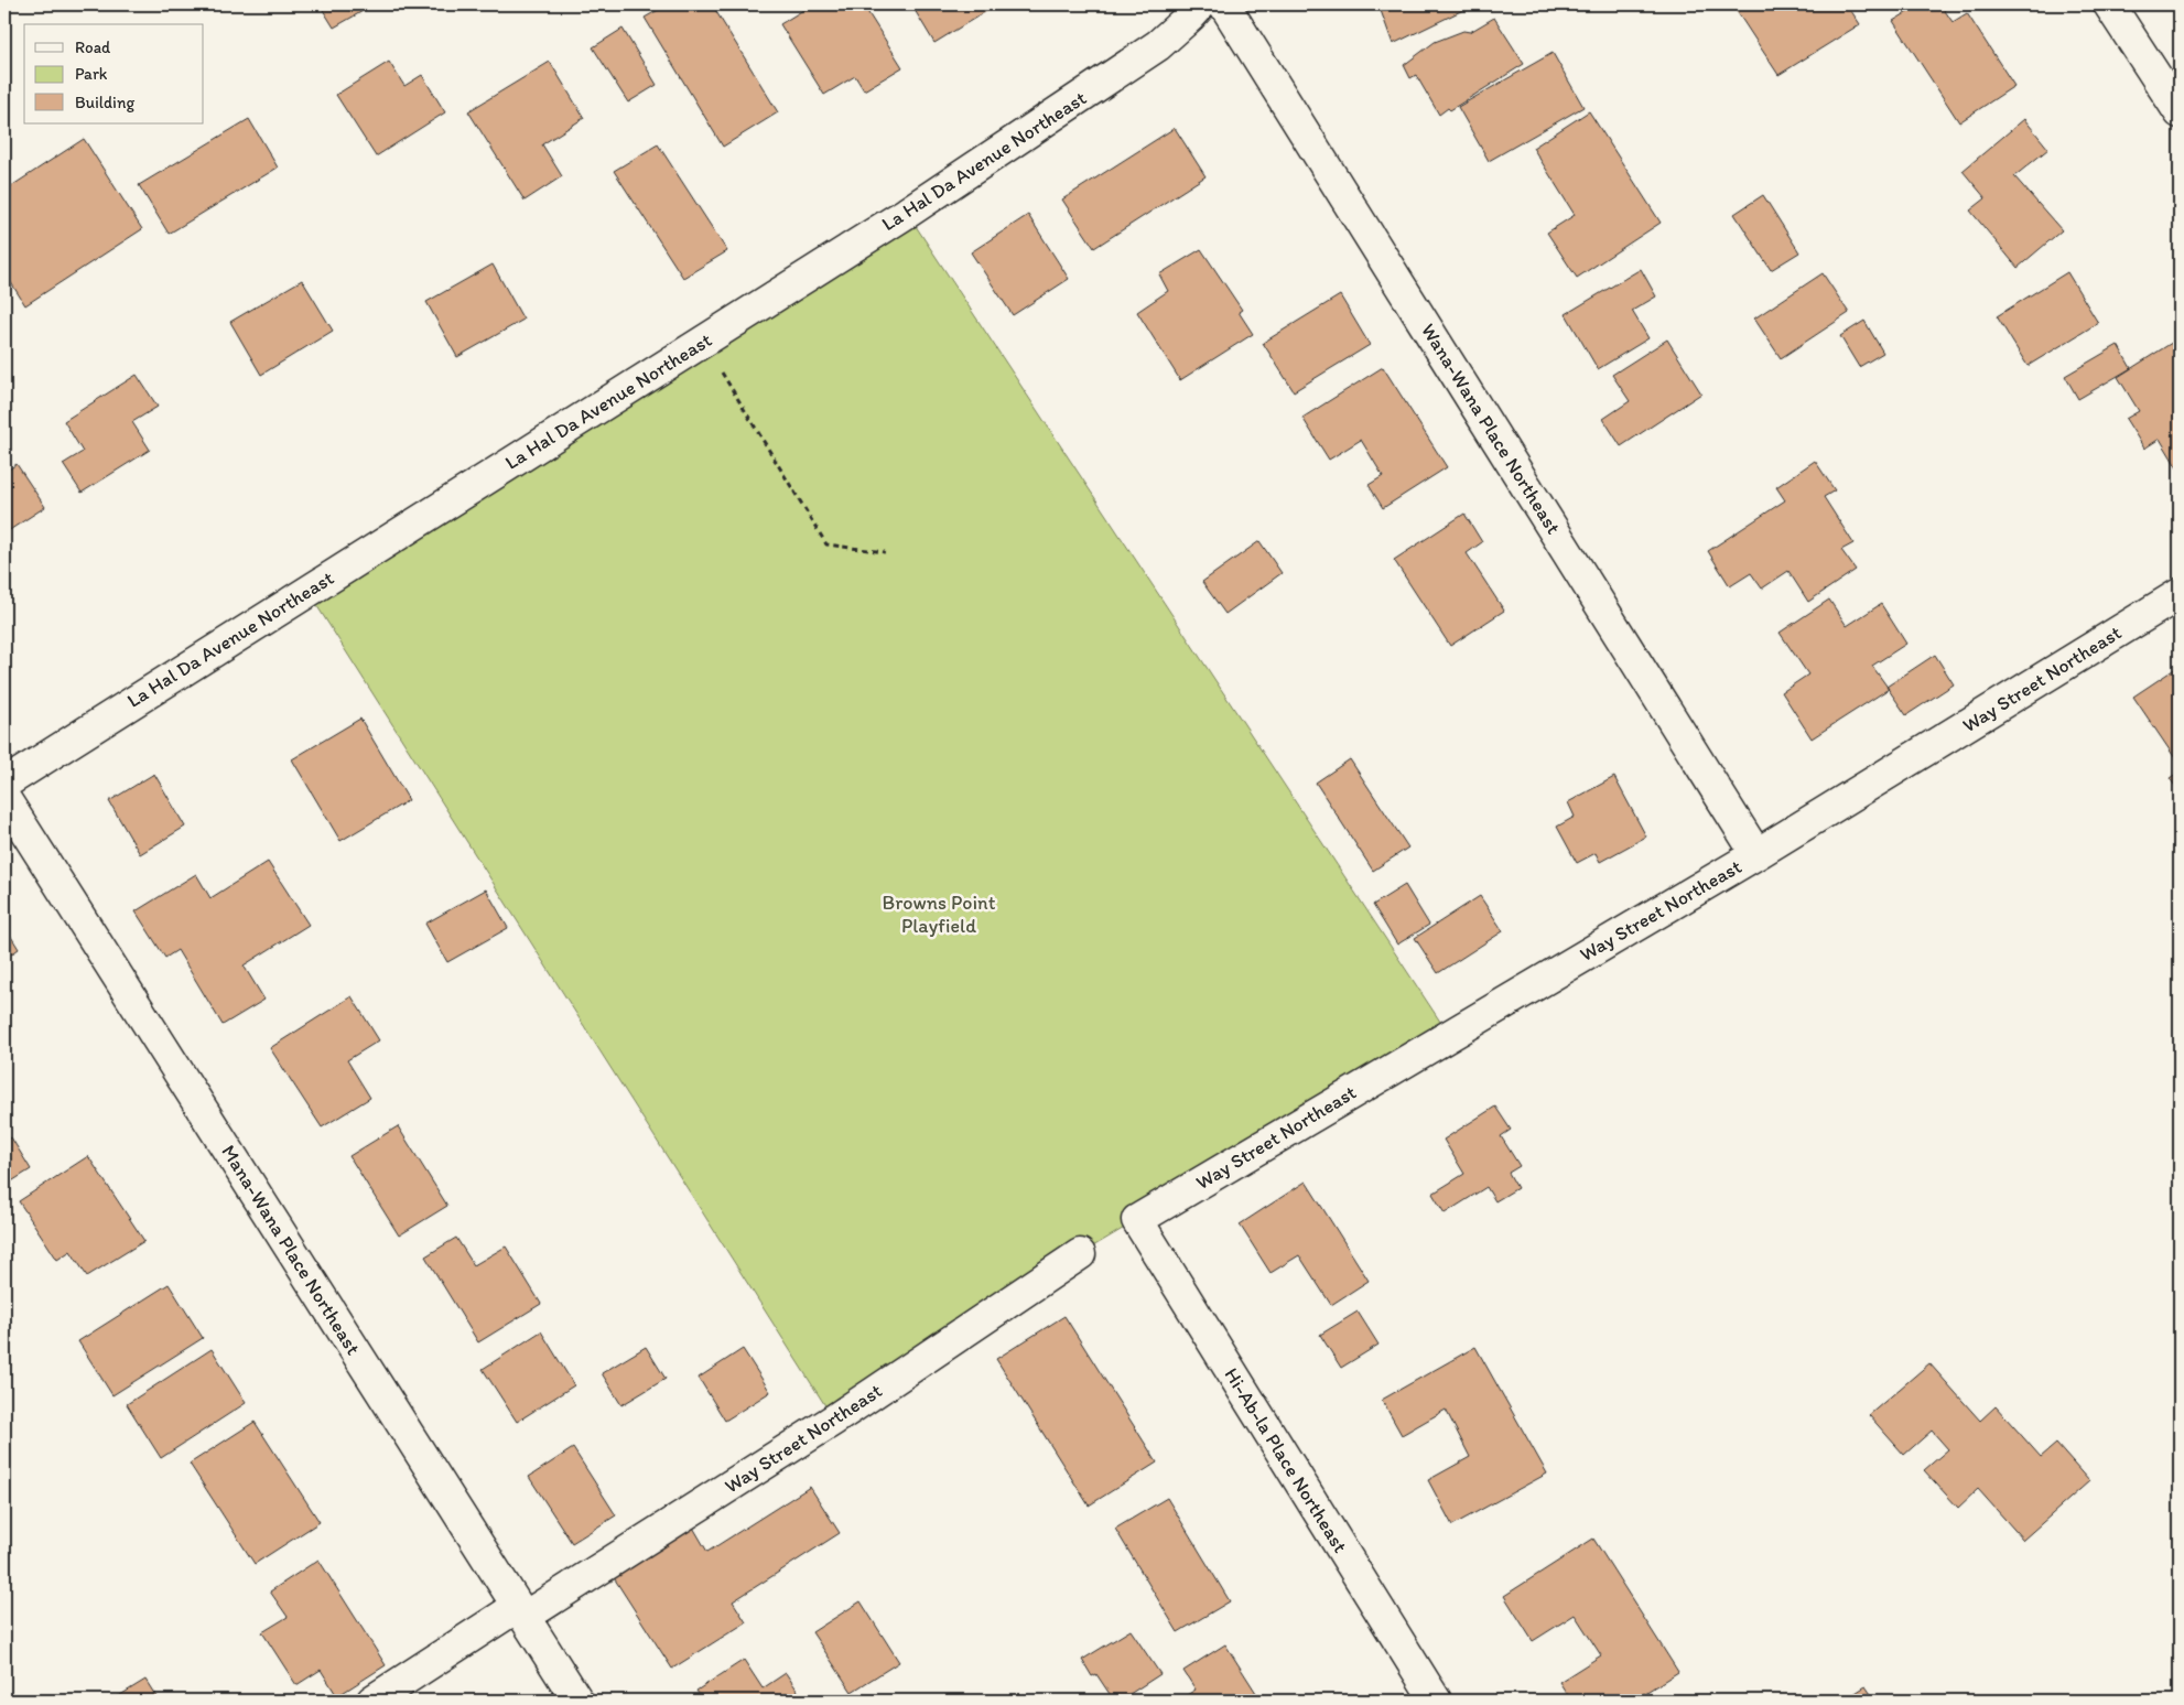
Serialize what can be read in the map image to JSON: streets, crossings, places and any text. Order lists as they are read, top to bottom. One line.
{"streets":{"street":["La Hal Da Avenue Northeast","Wana-Wana Place Northeast","Way Street Northeast","Mana-Wana Place Northeast","Hi-Ab-la Place Northeast"]},"crossings":[["Wana-Wana Place Northeast","Way Street Northeast"],["Way Street Northeast","Mana-Wana Place Northeast"],["Way Street Northeast","Hi-Ab-la Place Northeast"]],"parks":["Browns Point Playfield"],"legend":["Road","Park","Building"]}
